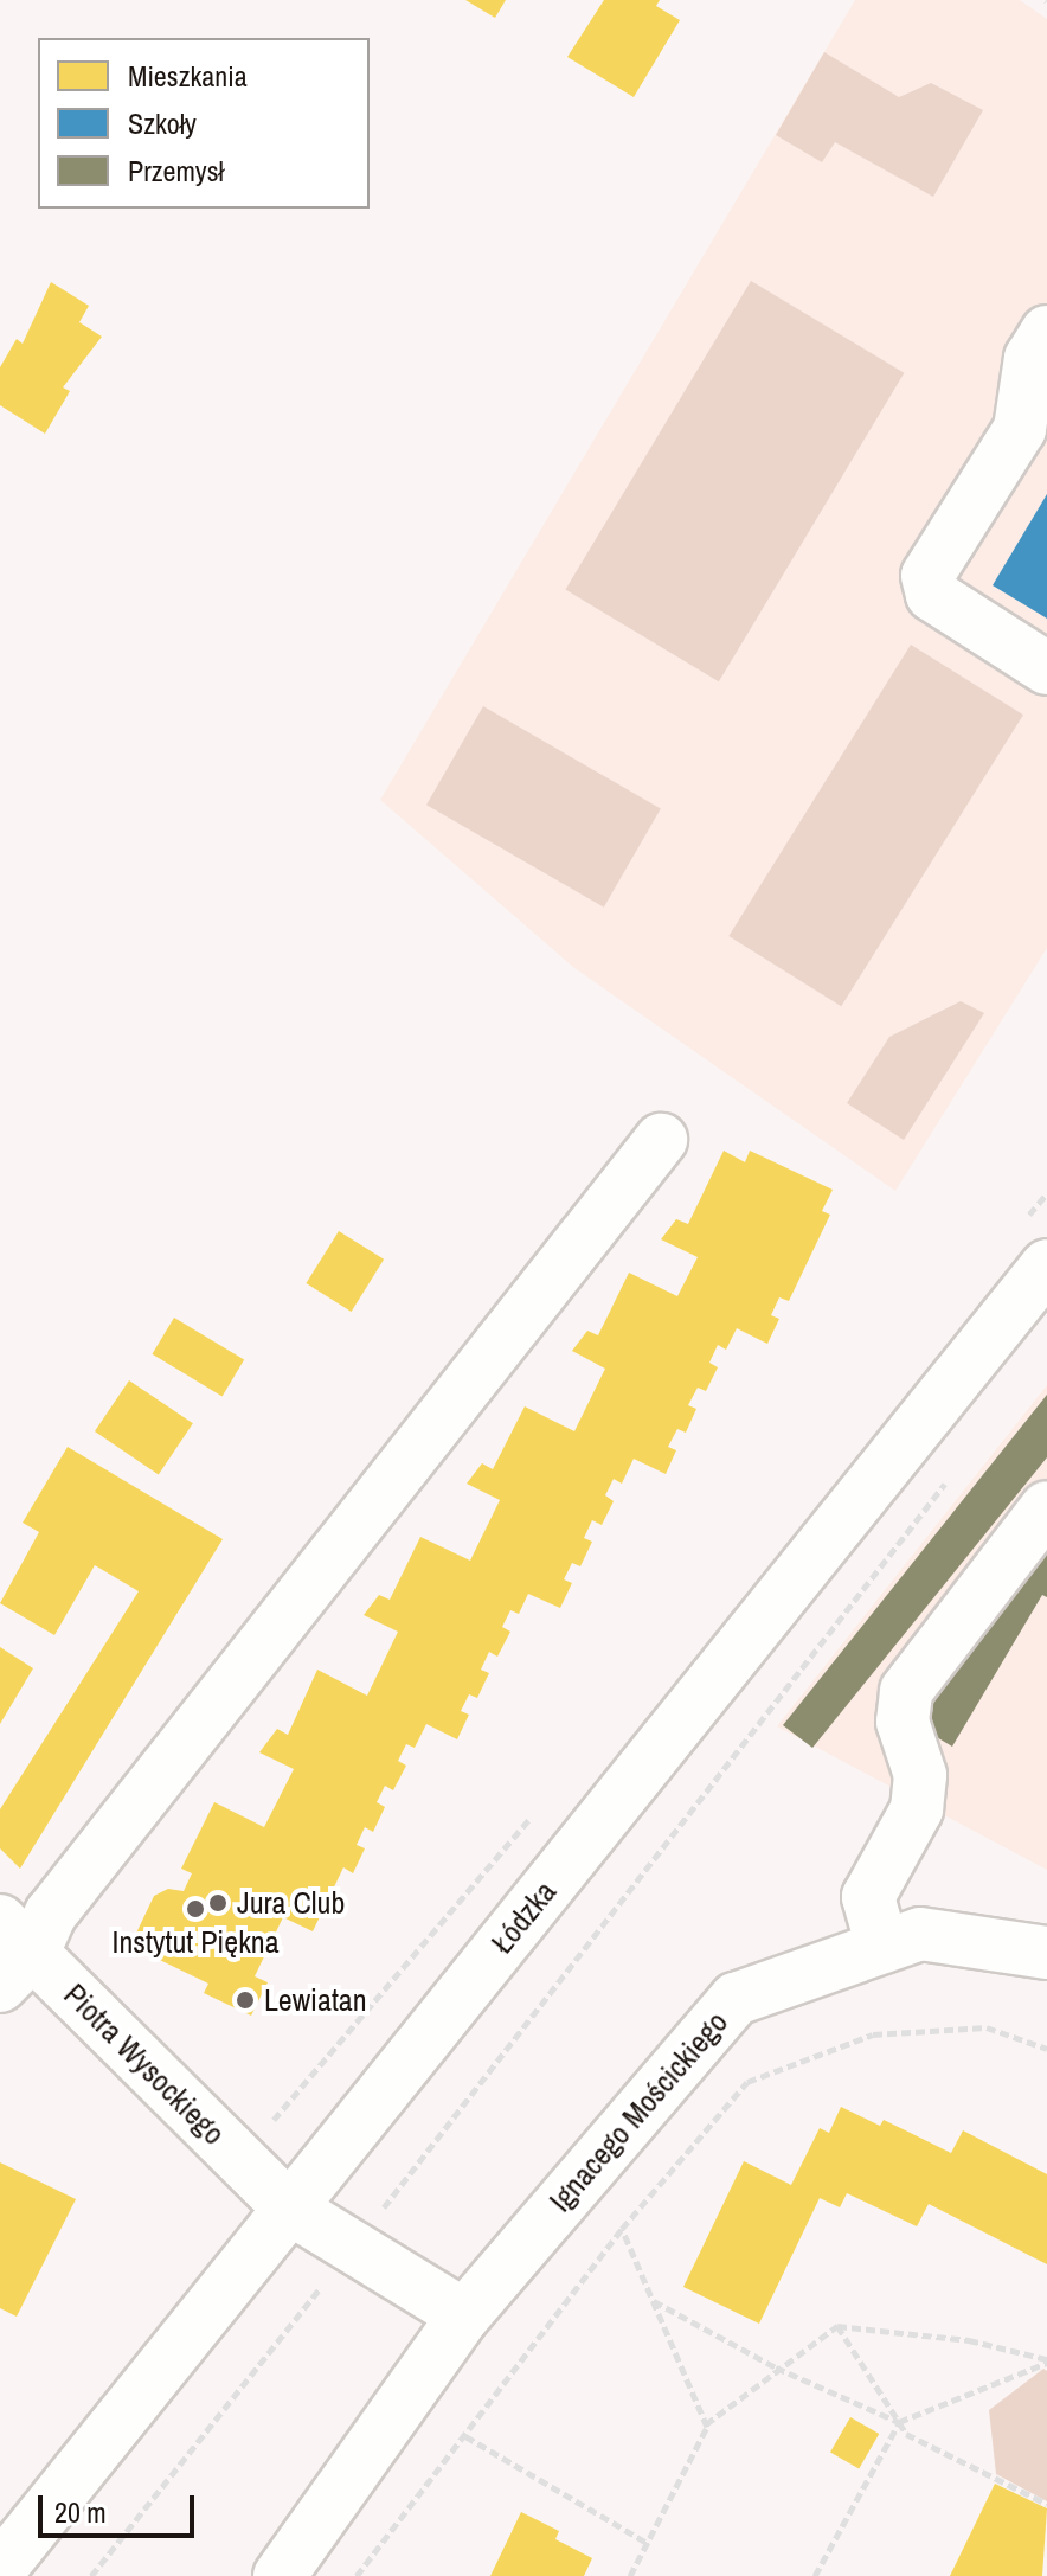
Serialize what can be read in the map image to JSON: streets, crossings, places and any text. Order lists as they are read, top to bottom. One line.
{"streets":{"street":["Łódzka","Piotra Wysockiego","Ignacego Mościckiego"]},"crossings":[["Łódzka","Piotra Wysockiego"]],"places":["Jura Club","Instytut Piękna","Lewiatan"],"legend":["Mieszkania","Szkoły","Przemysł"],"scale_bar":"20 m"}
